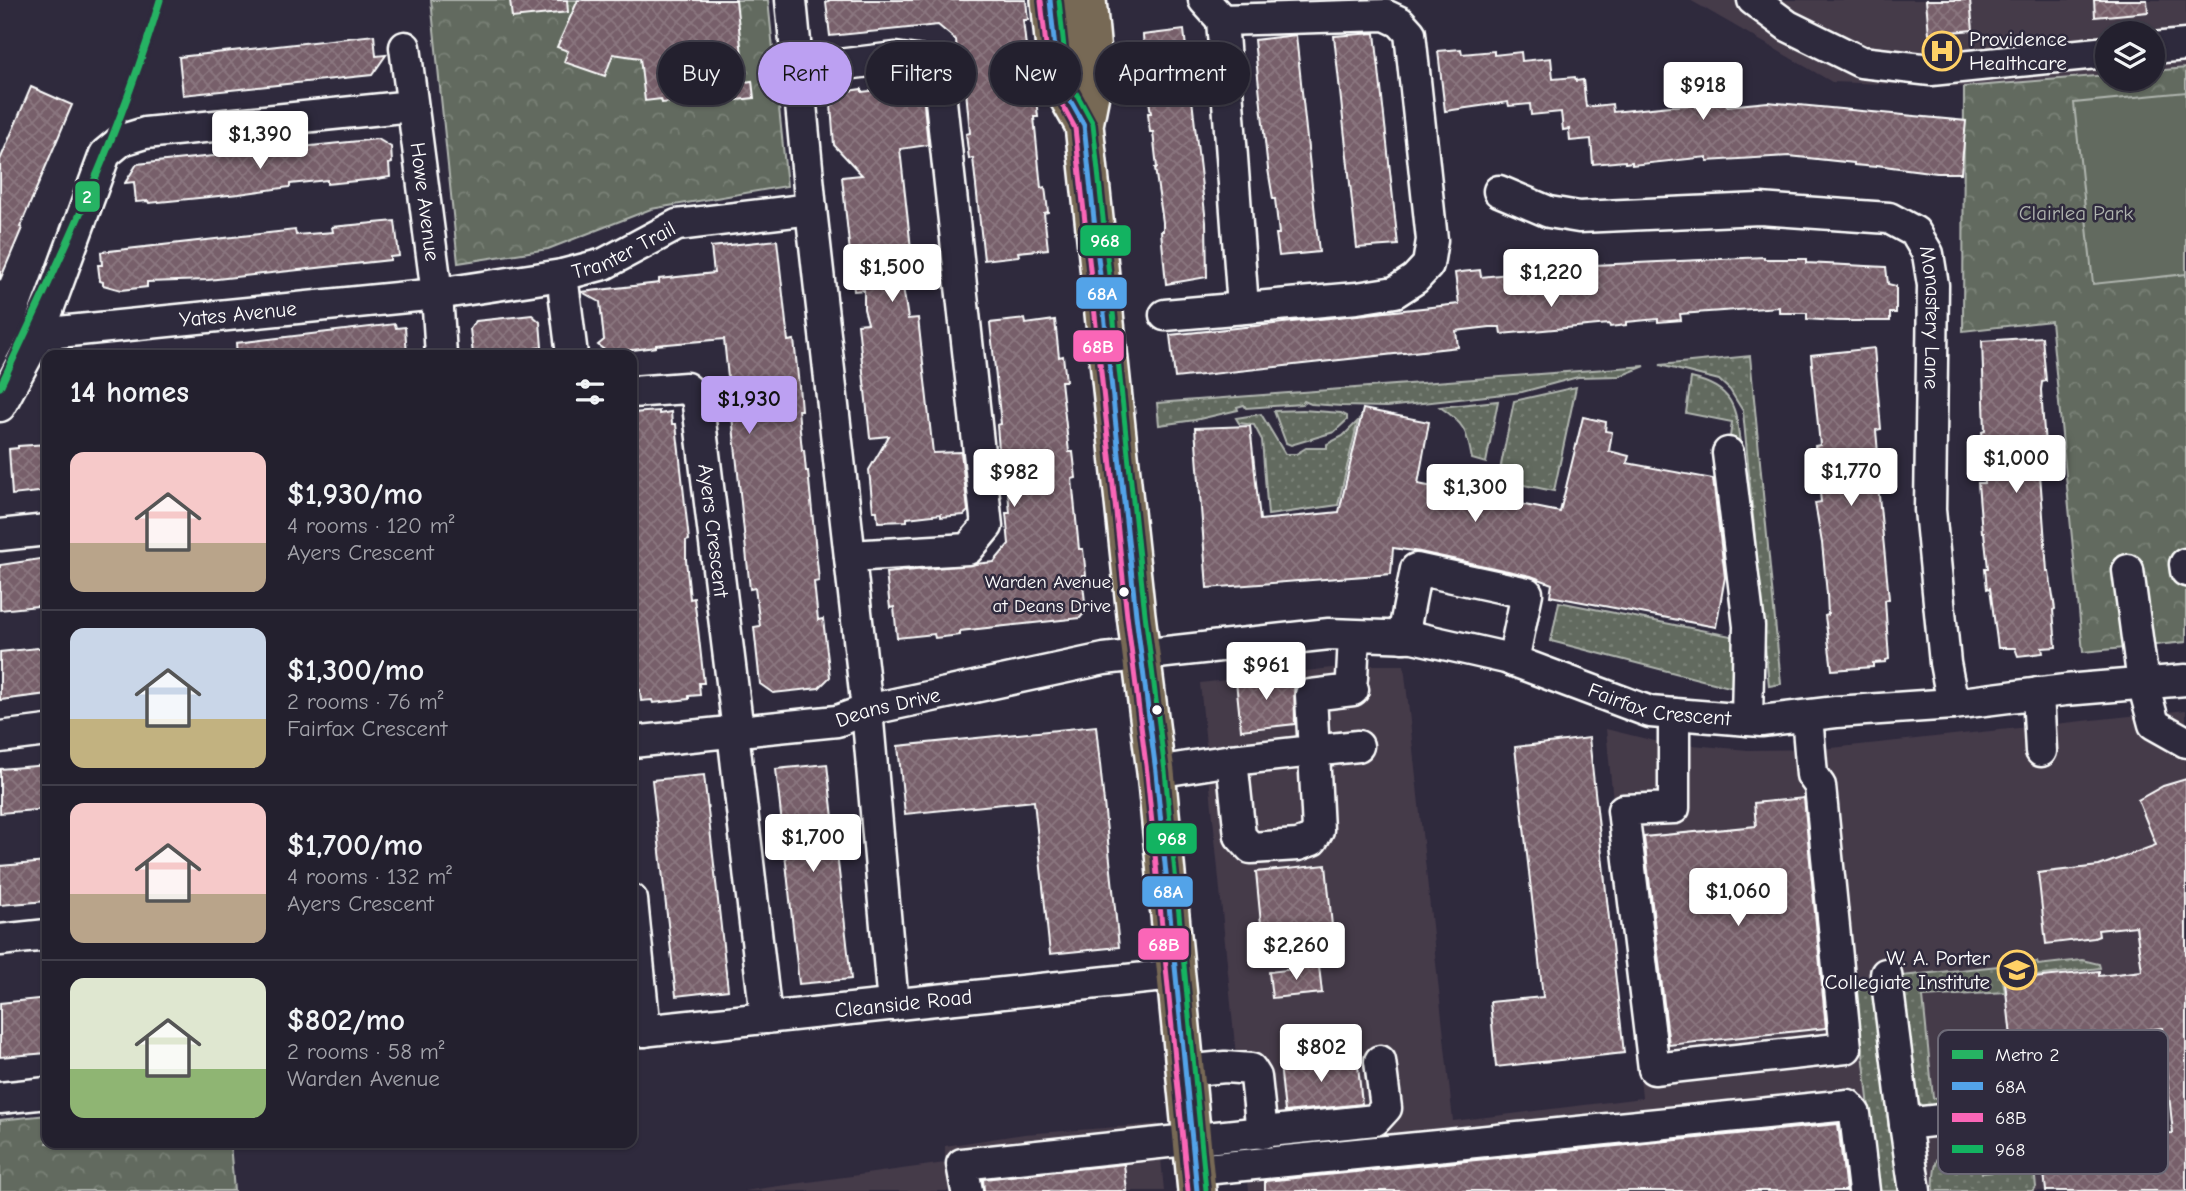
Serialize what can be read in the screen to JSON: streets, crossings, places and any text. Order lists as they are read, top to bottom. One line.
{"streets":{"street":["Howe Avenue","Tranter Trail","Yates Avenue","Monastery Lane","Ayers Crescent","Fairfax Crescent","Deans Drive","Cleanside Road"]},"crossings":[["Howe Avenue","Tranter Trail"],["Howe Avenue","Yates Avenue"],["Tranter Trail","Yates Avenue"],["Monastery Lane","Fairfax Crescent"],["Ayers Crescent","Deans Drive"],["Ayers Crescent","Cleanside Road"],["Fairfax Crescent","Deans Drive"]],"parks":["Clairlea Park"],"places":{"hospital":["Providence Healthcare"],"other":["Warden Avenue at Deans Drive"],"school or university":["W. A. Porter Collegiate Institute"]},"lines":["metro line 2","transit line 68A","transit line 968","transit line 68B"],"legend":["Metro 2","68A","68B","968"],"page":{"chip":["Buy","Rent","Filters","New","Apartment"],"price":["$918","$1,390","$1,500","$1,220","$1,930","$1,000","$1,770","$982","$1,300","$961","$1,700","$1,060","$2,260","$802"],"heading":"14 homes","list":[{"name":"$1,930/mo","note":"4 rooms · 120 m² · Ayers Crescent"},{"name":"$1,300/mo","note":"2 rooms · 76 m² · Fairfax Crescent"},{"name":"$1,700/mo","note":"4 rooms · 132 m² · Ayers Crescent"},{"name":"$802/mo","note":"2 rooms · 58 m² · Warden Avenue"}]}}
